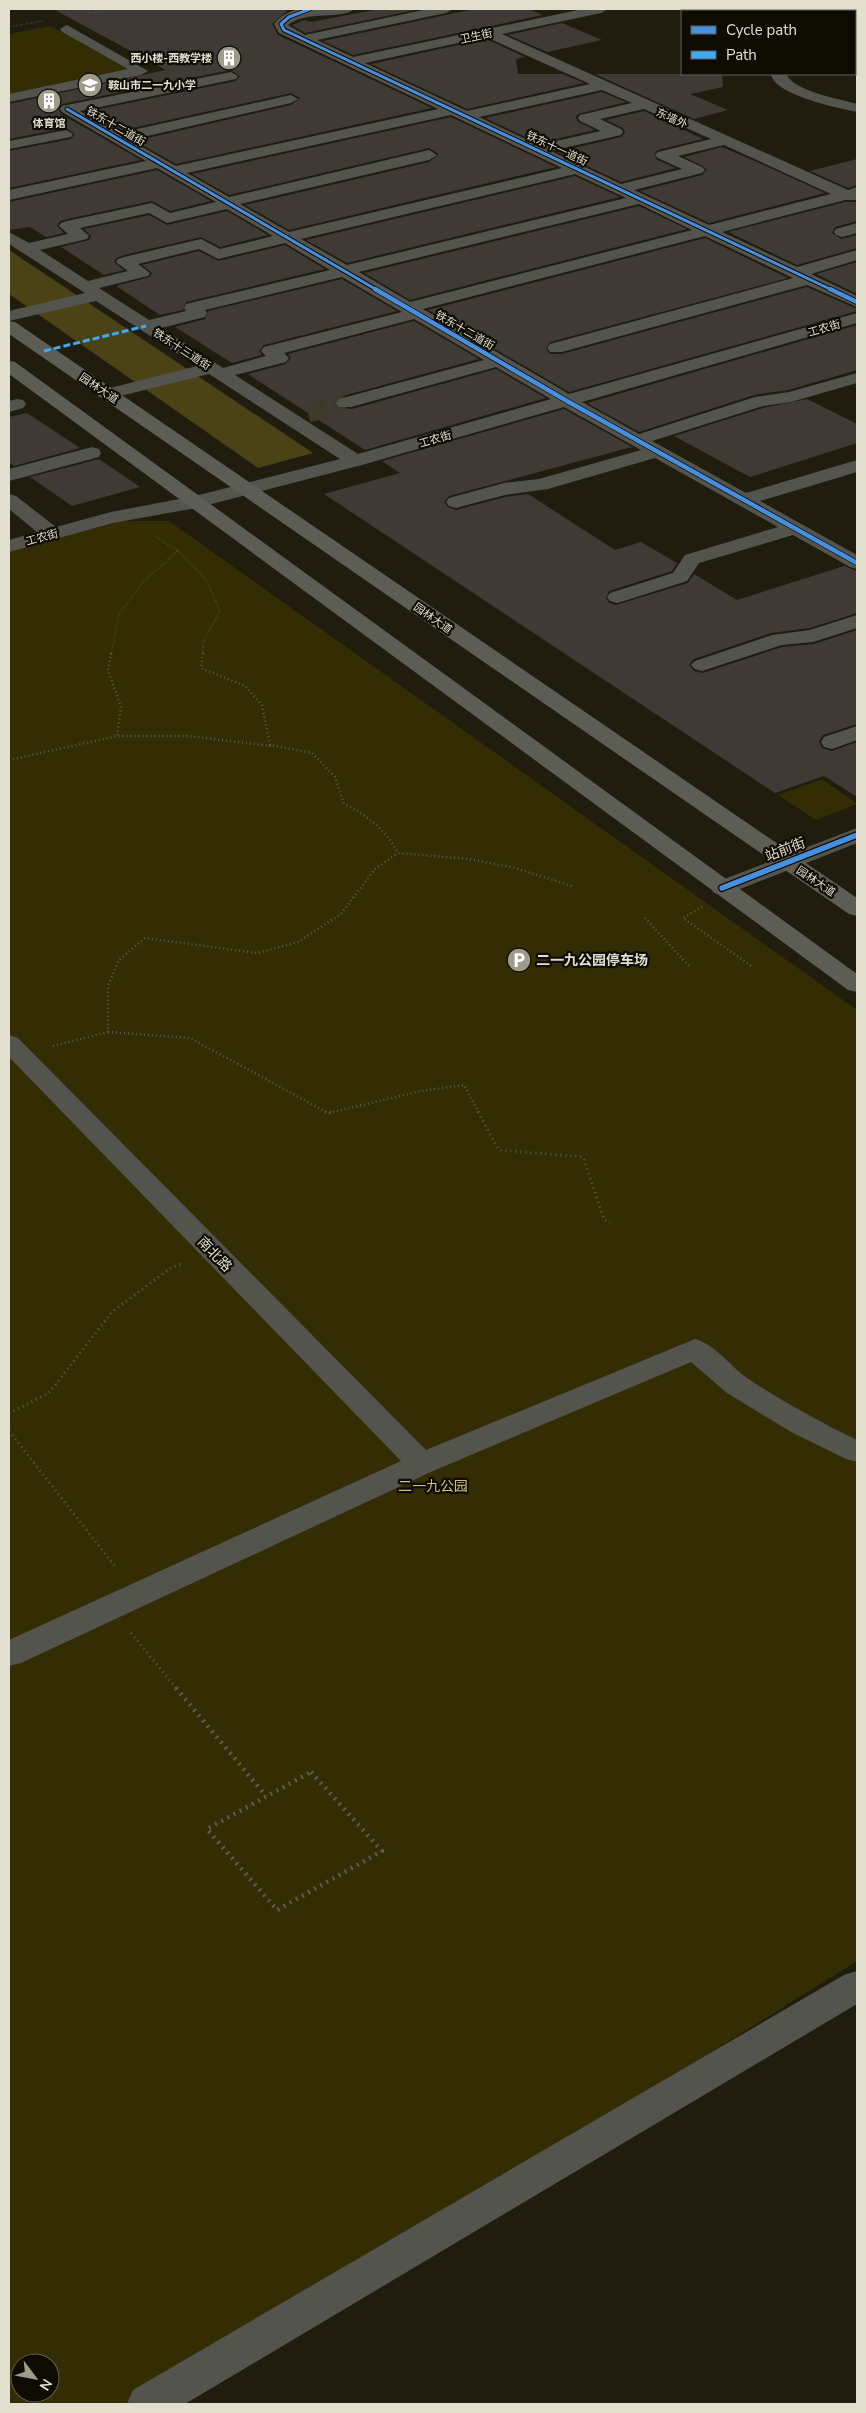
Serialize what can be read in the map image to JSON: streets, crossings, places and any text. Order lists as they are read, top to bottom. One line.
{"streets":{"main road":["园林大道"],"street":["卫生街","东墙外","铁东十二道街","铁东十一道街","工农街","铁东十三道街","站前街","南北路"]},"crossings":[["卫生街","东墙外"],["卫生街","铁东十一道街"],["铁东十二道街","工农街"],["工农街","铁东十三道街"],["工农街","园林大道"],["园林大道","站前街"]],"parks":["二一九公园"],"places":{"building":["西小楼-西教学楼","体育馆"],"school or university":["鞍山市二一九小学"],"parking":["二一九公园停车场"]},"legend":["Cycle path","Path"],"north":"bottom right"}
